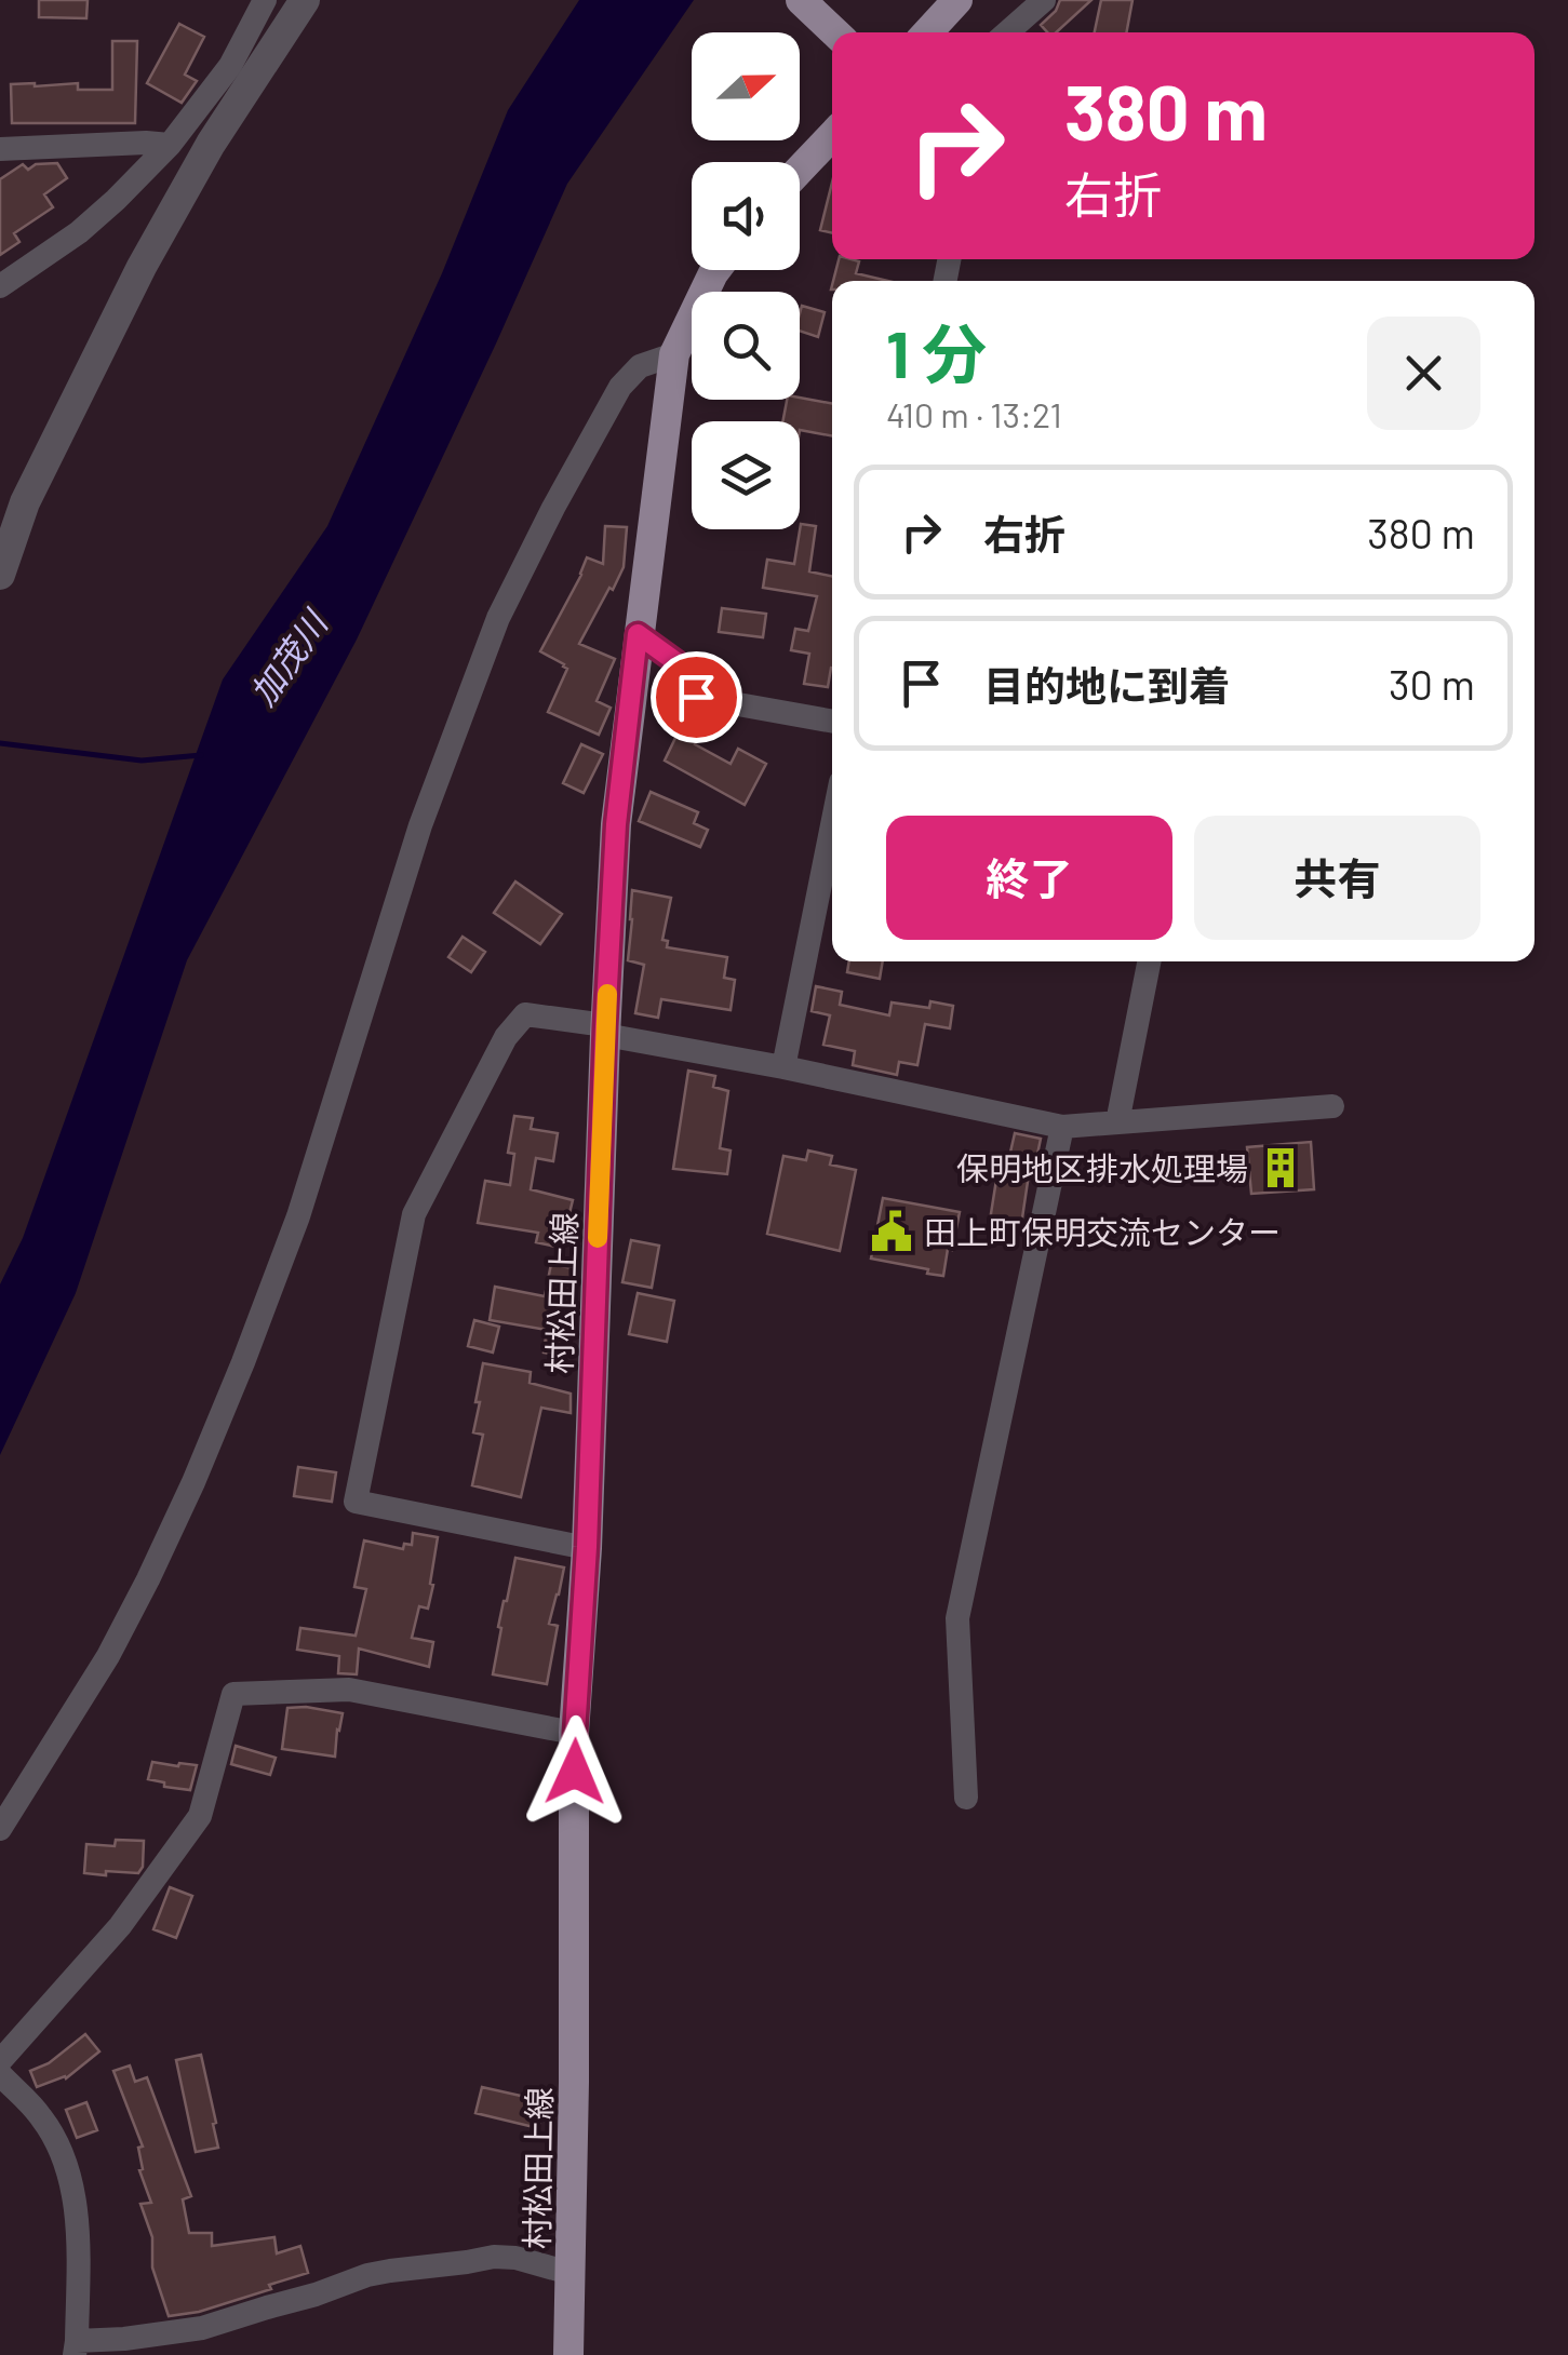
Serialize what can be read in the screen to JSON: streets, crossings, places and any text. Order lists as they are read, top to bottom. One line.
{"streets":{"main road":["村松田上線"]},"water":["加茂川"],"places":{"building":["保明地区排水処理場"],"public building":["田上町保明交流センター"]},"north":"right","page":{"turn":["380 m","右折"],"heading":["1 分","410 m · 13:21"],"list":[{"name":"右折","value":"380 m"},{"name":"目的地に到着","value":"30 m"}],"buttons":["終了","共有"]}}
